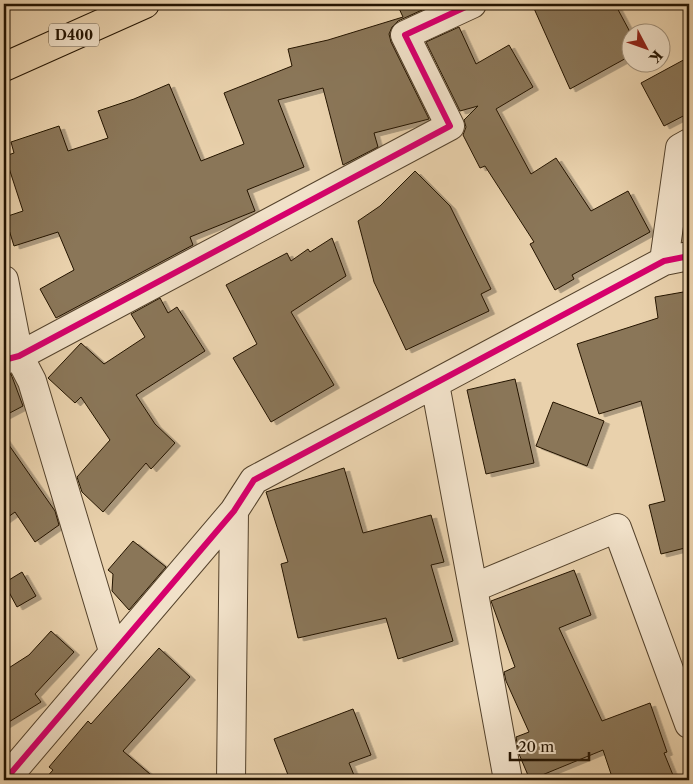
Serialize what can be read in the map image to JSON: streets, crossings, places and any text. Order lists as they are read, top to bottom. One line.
{"streets":{"highway":["D400"]},"scale_bar":"20 m","north":"bottom right"}
